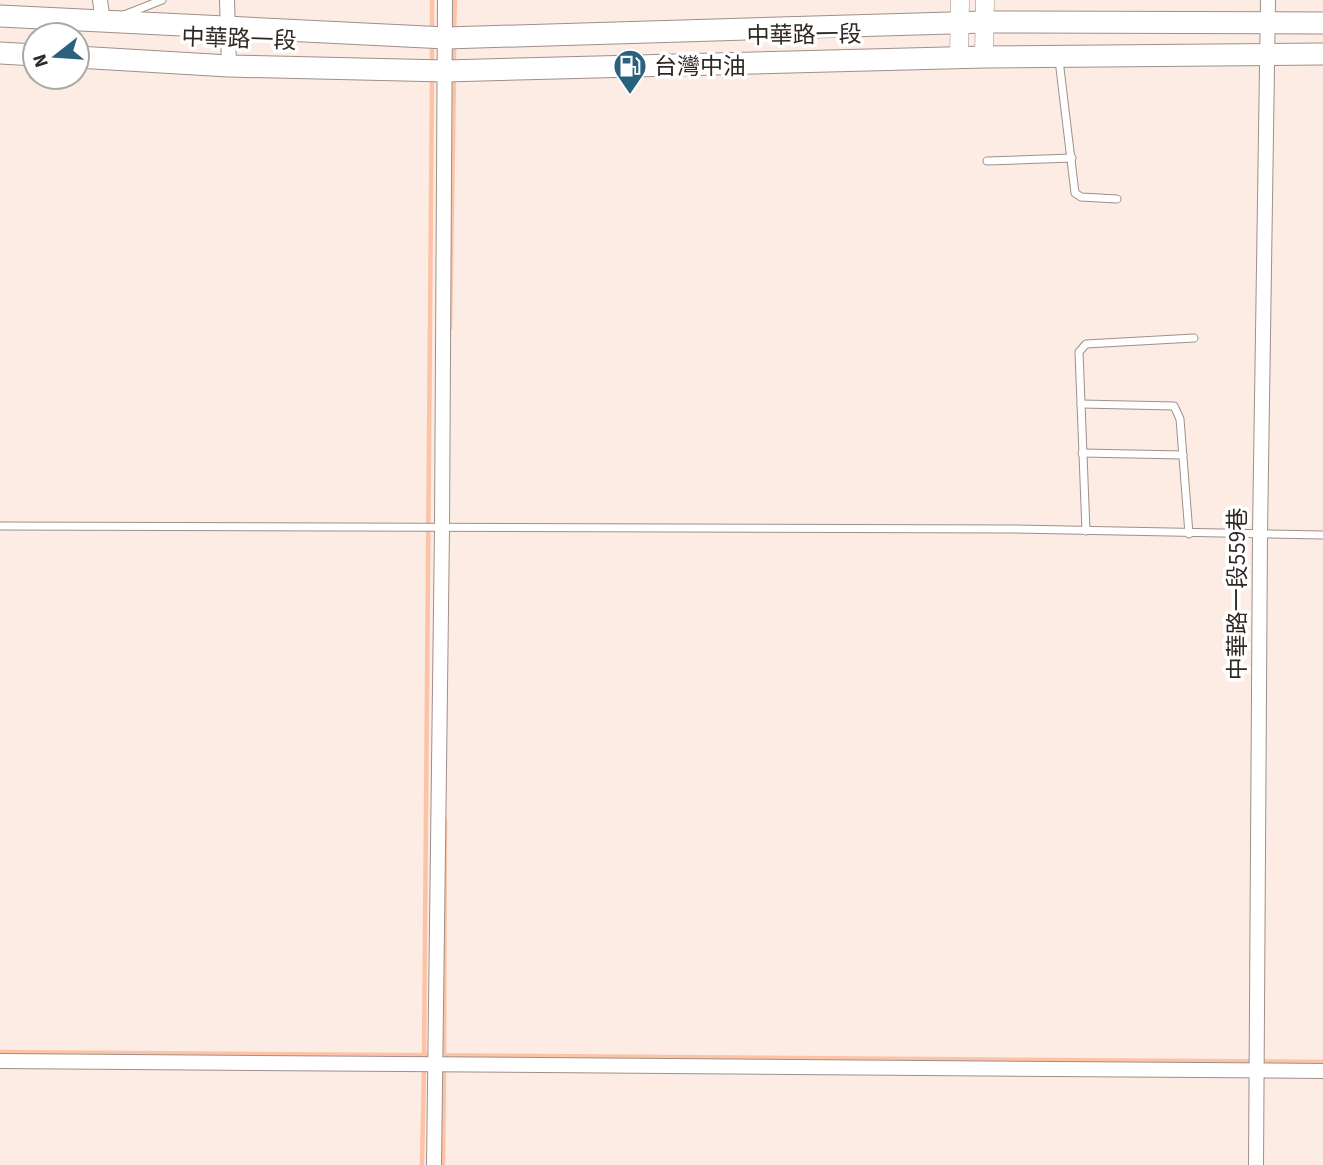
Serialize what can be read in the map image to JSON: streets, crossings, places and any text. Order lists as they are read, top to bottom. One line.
{"streets":{"main road":["中華路一段"],"street":["中華路一段559巷"]},"crossings":[["中華路一段","中華路一段559巷"]],"places":{"fuel station":["台灣中油"]},"north":"left"}
